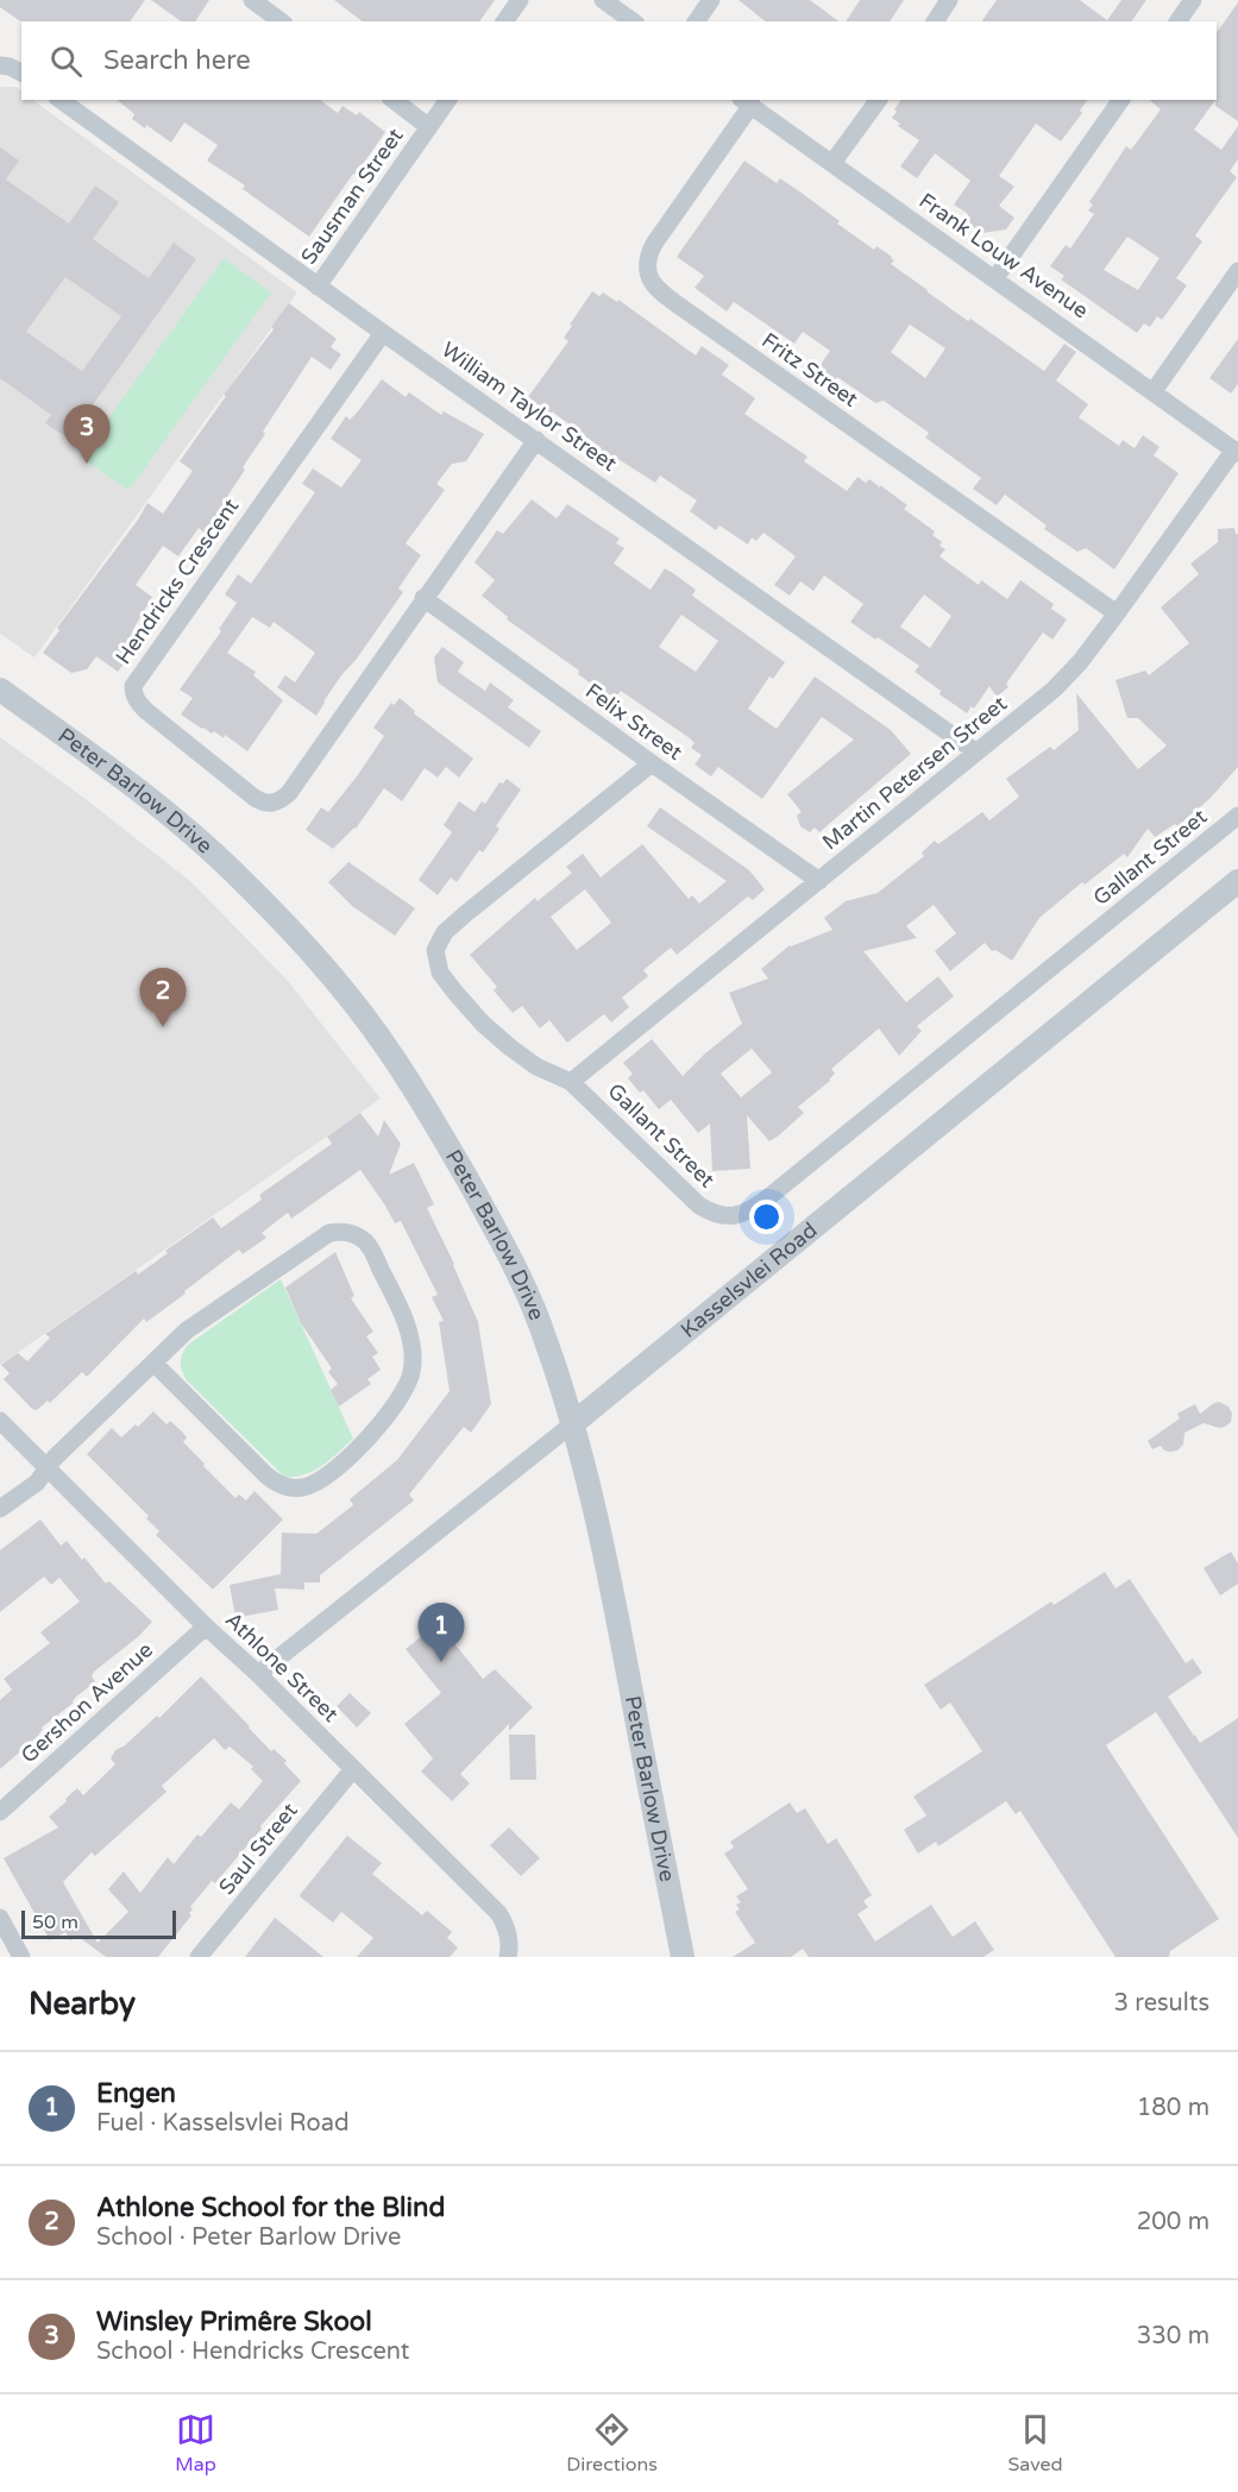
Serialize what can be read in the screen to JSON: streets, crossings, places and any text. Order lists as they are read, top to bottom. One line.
{"streets":{"street":["Sausman Street","Frank Louw Avenue","Fritz Street","William Taylor Street","Hendricks Crescent","Felix Street","Martin Petersen Street","Peter Barlow Drive","Gallant Street","Kasselsvlei Road","Athlone Street","Gershon Avenue","Saul Street"]},"crossings":[["Sausman Street","William Taylor Street"],["Frank Louw Avenue","Fritz Street"],["Frank Louw Avenue","Martin Petersen Street"],["Fritz Street","Martin Petersen Street"],["William Taylor Street","Hendricks Crescent"],["William Taylor Street","Martin Petersen Street"],["Hendricks Crescent","Felix Street"],["Felix Street","Martin Petersen Street"],["Felix Street","Gallant Street"],["Martin Petersen Street","Gallant Street"],["Peter Barlow Drive","Kasselsvlei Road"],["Kasselsvlei Road","Athlone Street"],["Athlone Street","Gershon Avenue"],["Athlone Street","Saul Street"]],"scale_bar":"50 m","page":{"search":"Search here","pins":["3","2","1"],"scale":"50 m","heading":["Nearby","3 results"],"list":[{"mark":"1","name":"Engen","note":"Fuel · Kasselsvlei Road","value":"180 m"},{"mark":"2","name":"Athlone School for the Blind","note":"School · Peter Barlow Drive","value":"200 m"},{"mark":"3","name":"Winsley Primêre Skool","note":"School · Hendricks Crescent","value":"330 m"}],"nav":["Map","Directions","Saved"]}}
